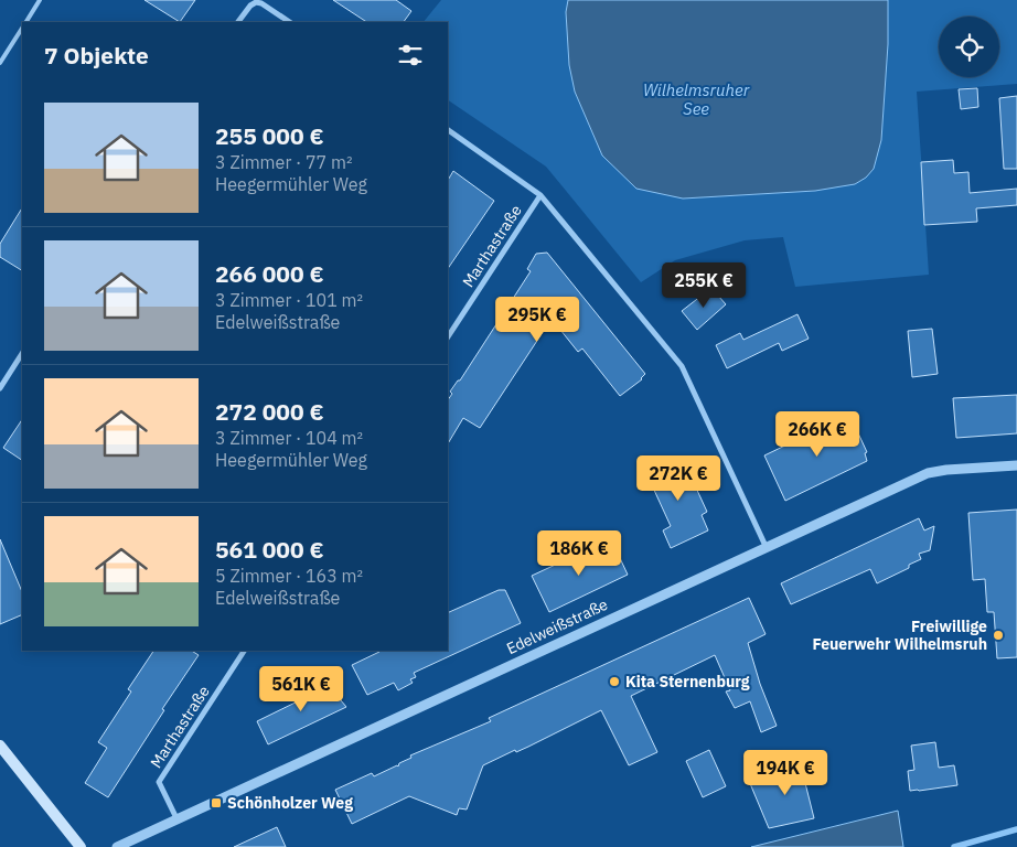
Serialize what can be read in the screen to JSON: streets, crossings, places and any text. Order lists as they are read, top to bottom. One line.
{"streets":{"street":["Marthastraße","Edelweißstraße"]},"crossings":[["Marthastraße","Edelweißstraße"]],"water":["Wilhelmsruher See"],"places":{"other":["Freiwillige Feuerwehr Wilhelmsruh","Kita Sternenburg"],"transit":["Schönholzer Weg"]},"page":{"heading":"7 Objekte","list":[{"name":"255 000 €","note":"3 Zimmer · 77 m² · Heegermühler Weg"},{"name":"266 000 €","note":"3 Zimmer · 101 m² · Edelweißstraße"},{"name":"272 000 €","note":"3 Zimmer · 104 m² · Heegermühler Weg"},{"name":"561 000 €","note":"5 Zimmer · 163 m² · Edelweißstraße"}],"price":["255K €","295K €","266K €","272K €","186K €","561K €","194K €"]}}
